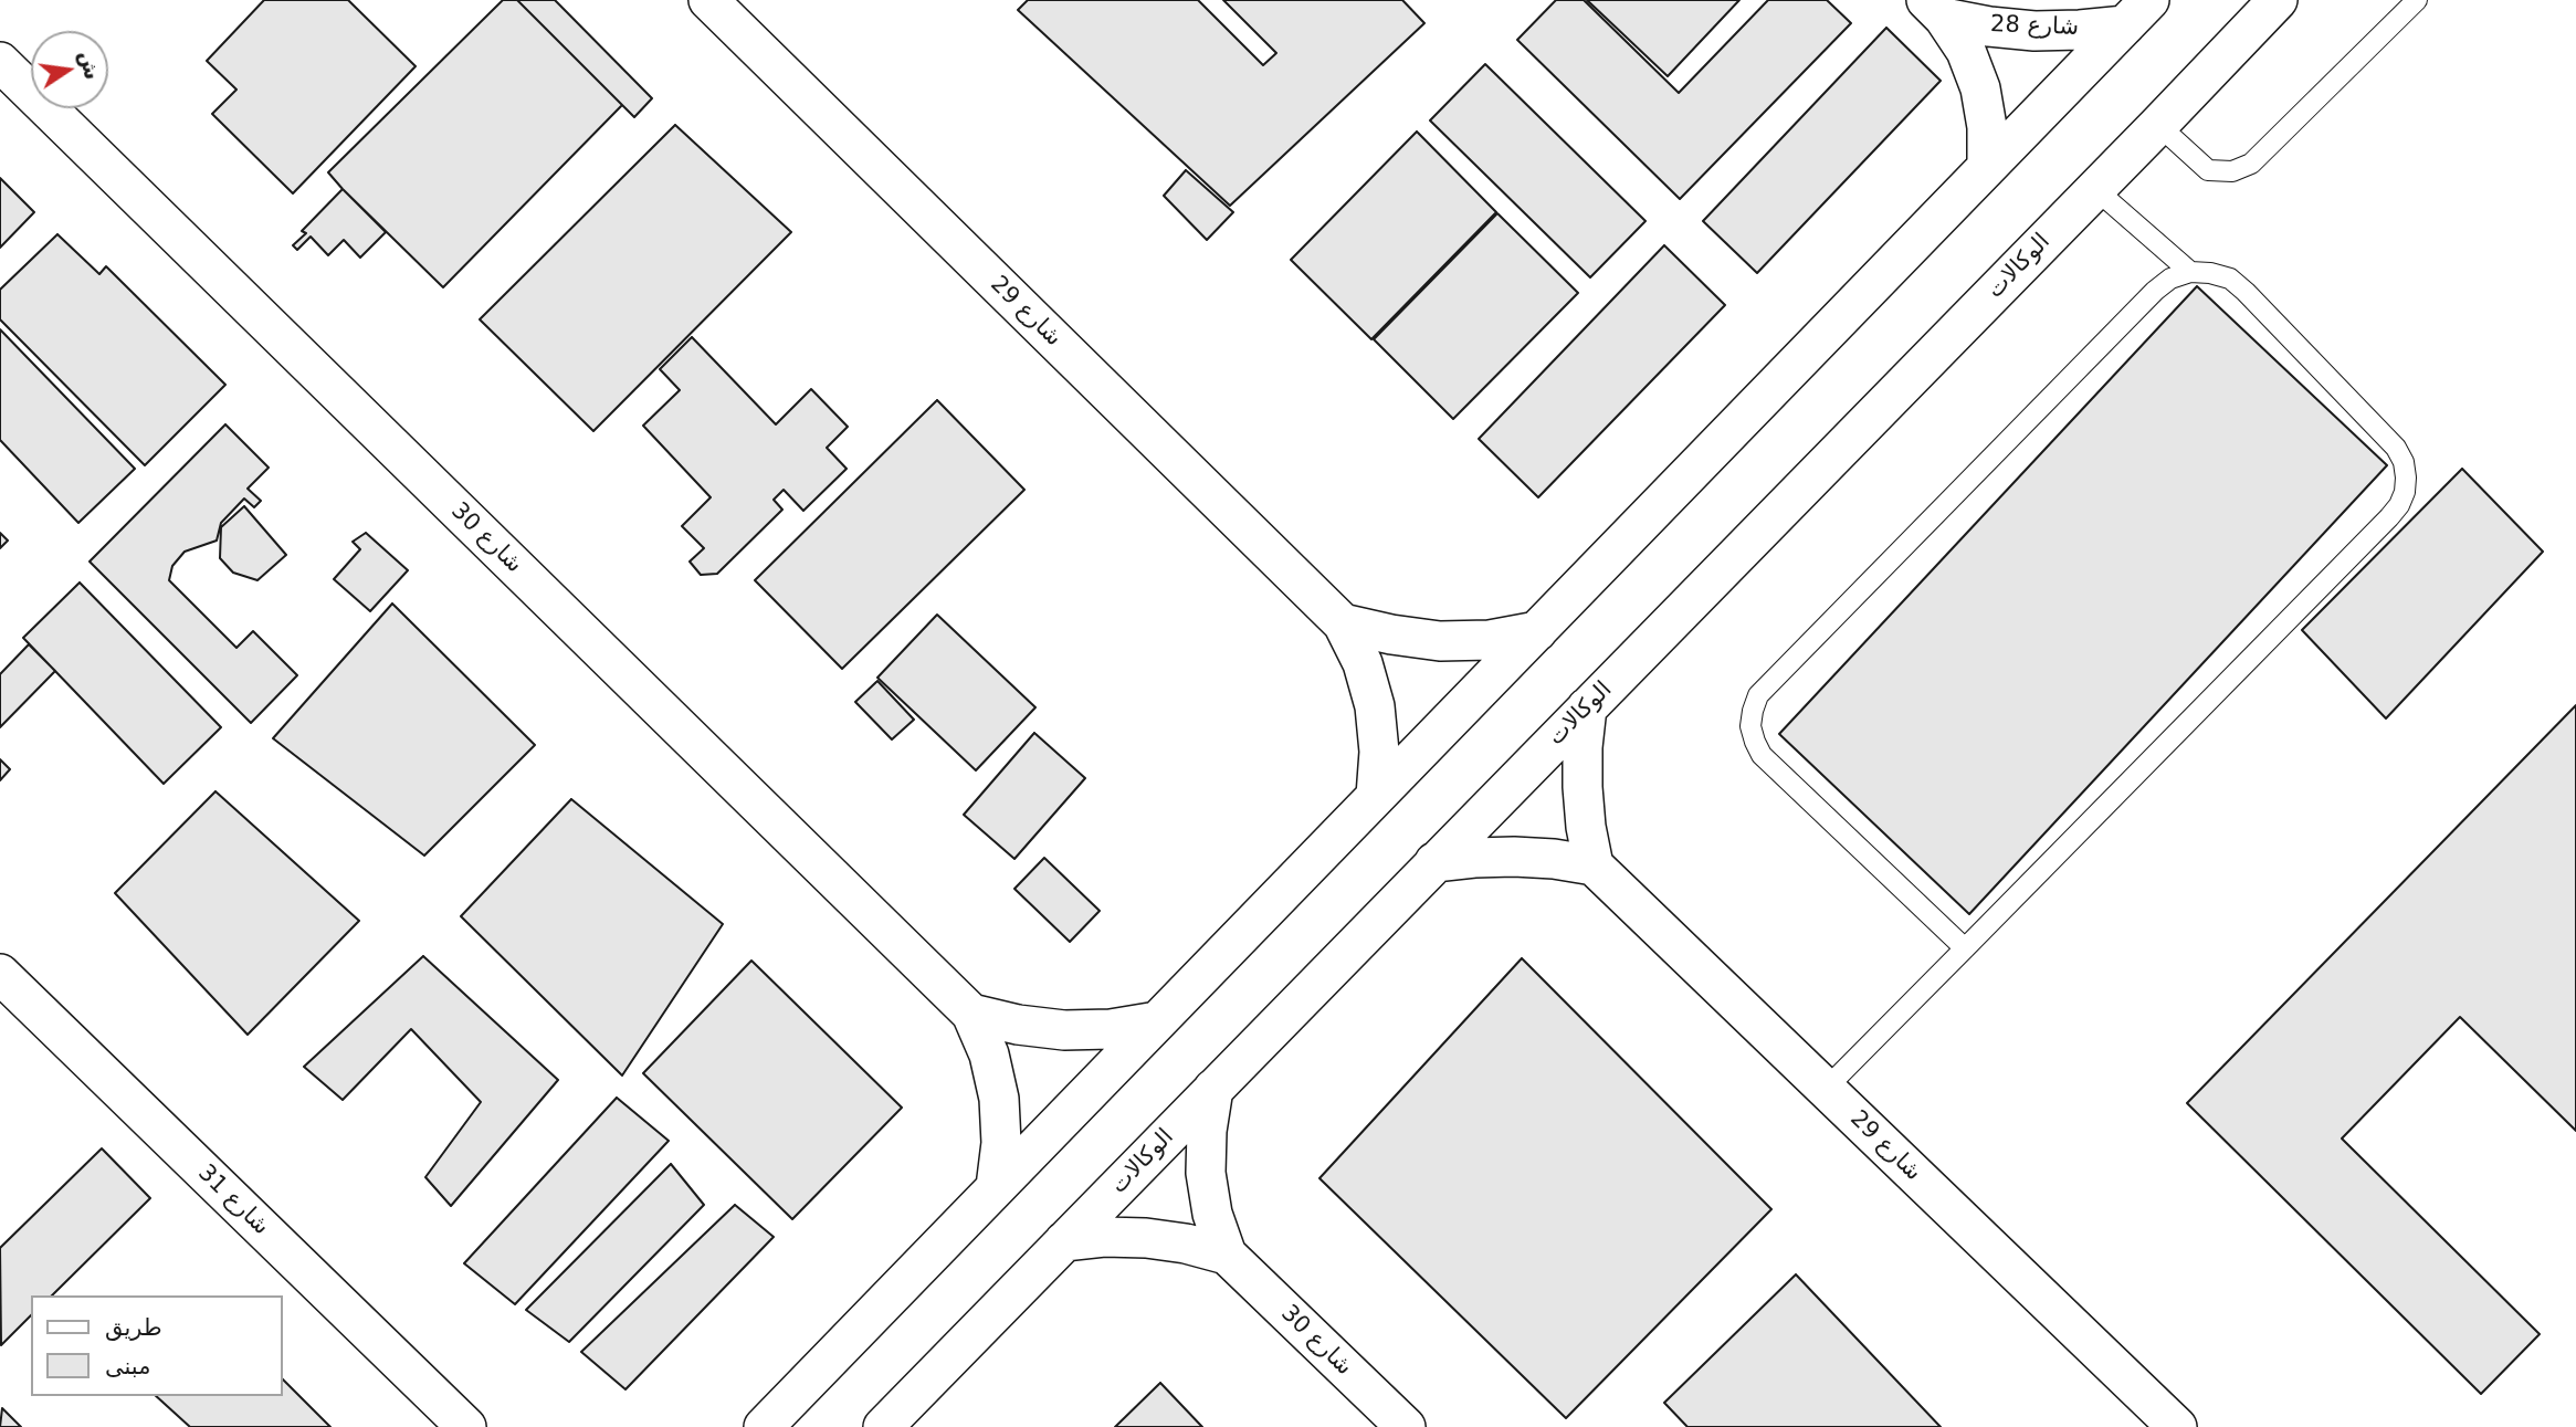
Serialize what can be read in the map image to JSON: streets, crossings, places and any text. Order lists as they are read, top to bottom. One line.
{"streets":{"street":["شارع 28","الوكالات","شارع 29","شارع 30","شارع 31"]},"crossings":[["الوكالات","شارع 30"]],"legend":["طريق","مبنى"],"north":"right"}
